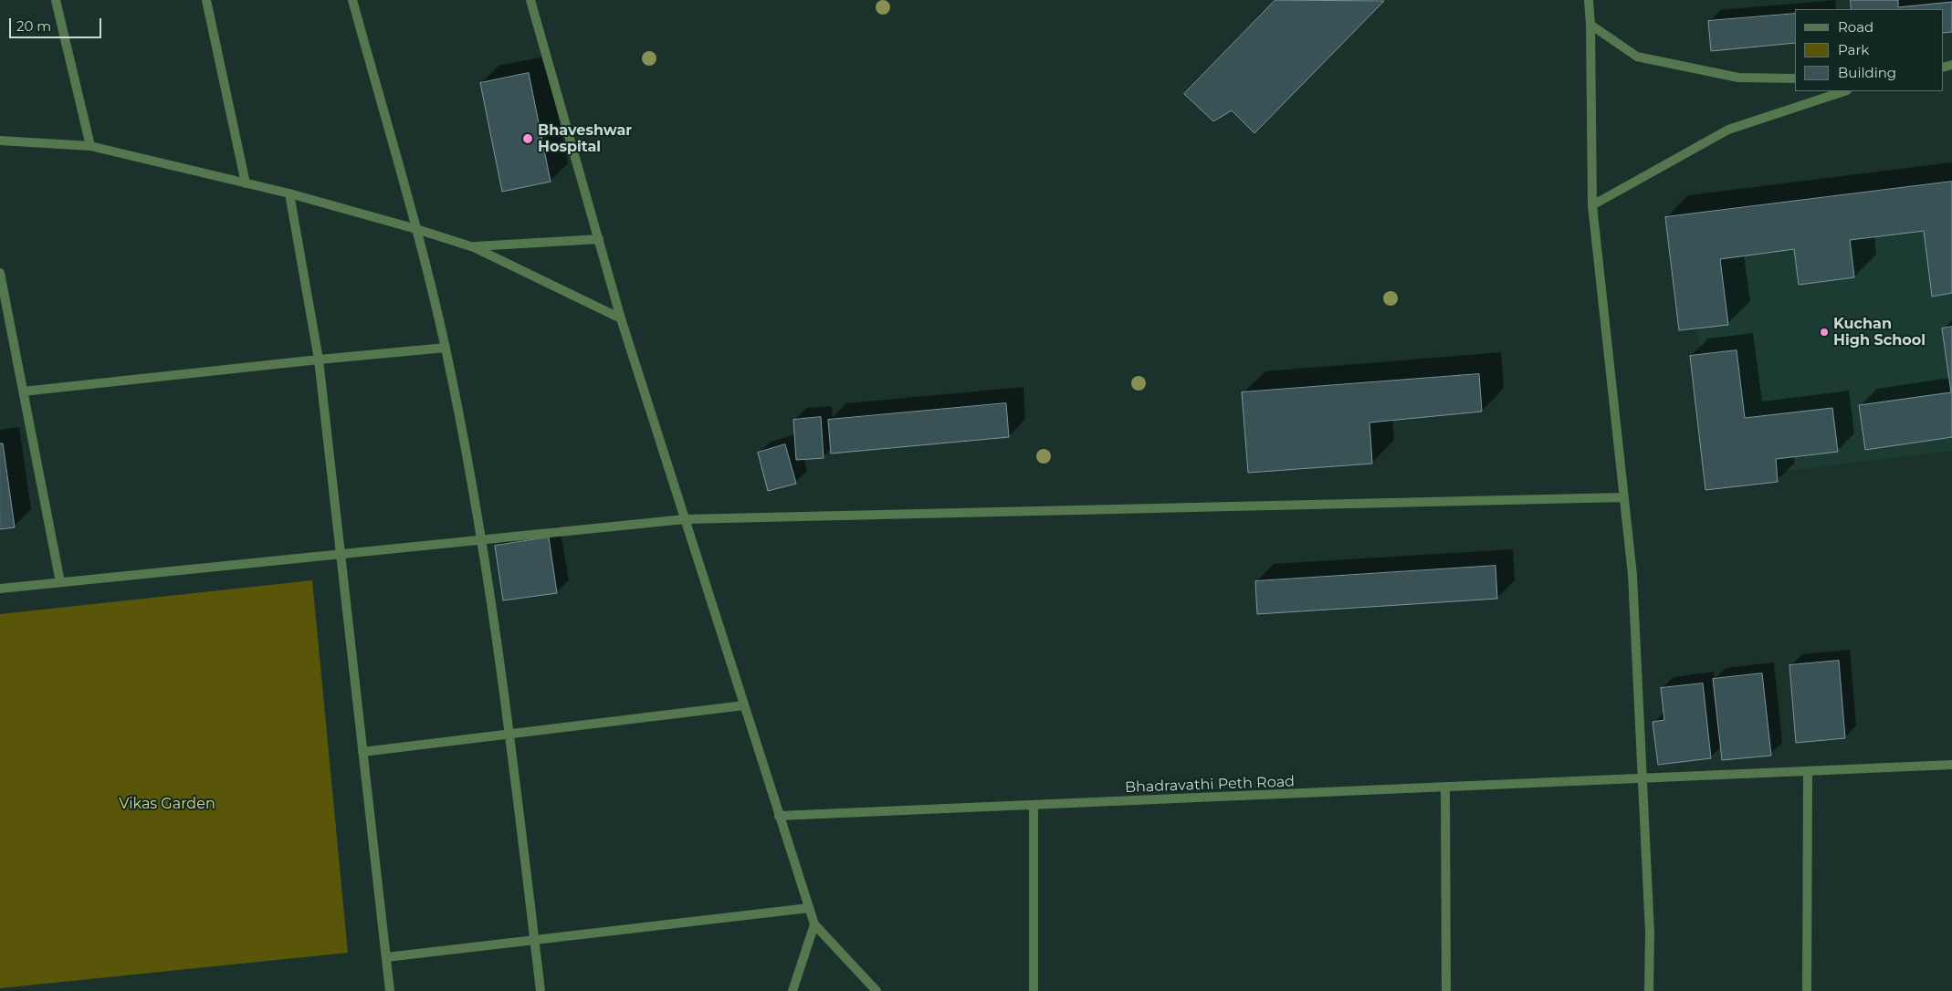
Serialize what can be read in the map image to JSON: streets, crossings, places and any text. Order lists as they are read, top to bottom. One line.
{"streets":{"street":["Bhadravathi Peth Road"]},"parks":["Vikas Garden"],"places":["Bhaveshwar Hospital","Kuchan High School"],"legend":["Road","Park","Building"],"scale_bar":"20 m"}
